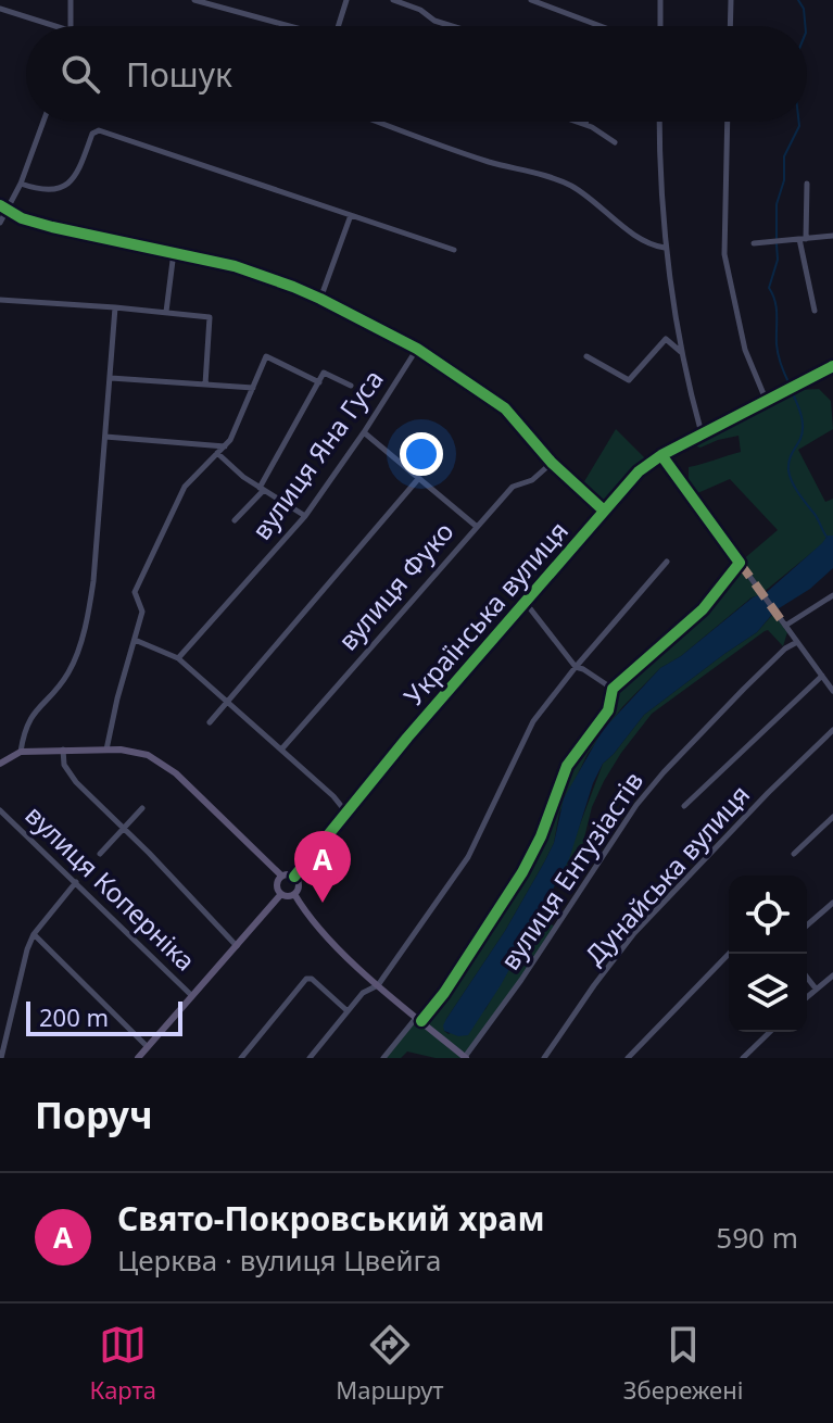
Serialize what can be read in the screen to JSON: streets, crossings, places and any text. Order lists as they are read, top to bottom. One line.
{"streets":{"street":["вулиця Яна Гуса","вулиця Фуко","Українська вулиця","вулиця Ентузіастів","Дунайська вулиця","вулиця Коперніка"]},"scale_bar":"200 m","page":{"search":"Пошук","pins":"A","scale":"200 m","heading":"Поруч","list":[{"mark":"A","name":"Свято-Покровський храм","note":"Церква · вулиця Цвейга","value":"590 m"}],"nav":["Карта","Маршрут","Збережені"]}}
